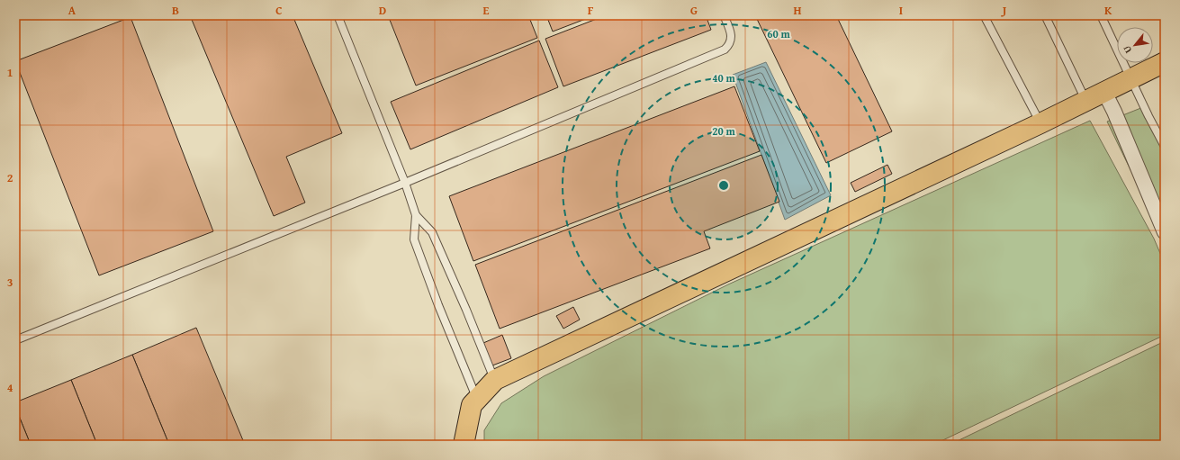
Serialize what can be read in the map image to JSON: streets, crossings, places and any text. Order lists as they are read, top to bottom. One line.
{"north":"bottom left","grid":{"columns":["A","B","C","D","E","F","G","H","I","J","K"],"rows":["1","2","3","4"]},"rings":["60 m","40 m","20 m"]}
